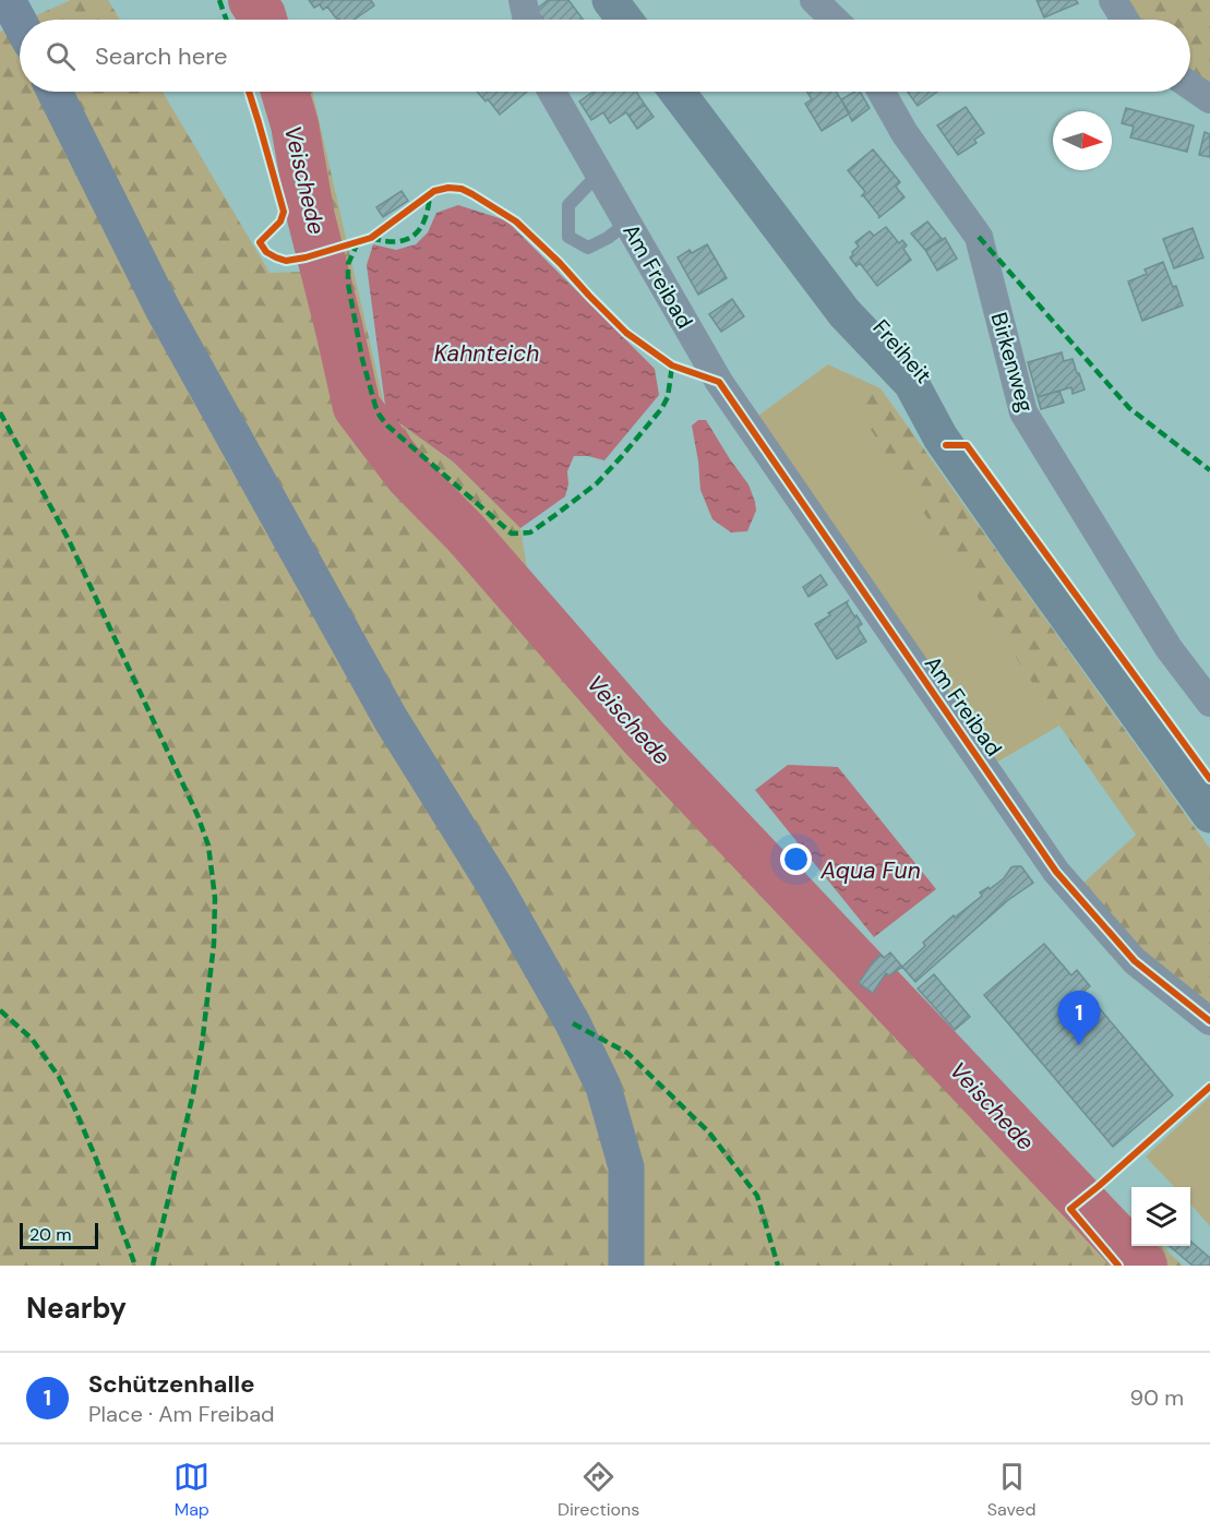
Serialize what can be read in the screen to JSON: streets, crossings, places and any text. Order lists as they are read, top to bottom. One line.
{"streets":{"main road":["Freiheit"],"street":["Am Freibad","Birkenweg"]},"water":["Veischede","Kahnteich","Aqua Fun"],"scale_bar":"20 m","north":"right","page":{"search":"Search here","pins":"1","scale":"20 m","heading":"Nearby","list":[{"mark":"1","name":"Schützenhalle","note":"Place · Am Freibad","value":"90 m"}],"nav":["Map","Directions","Saved"]}}
